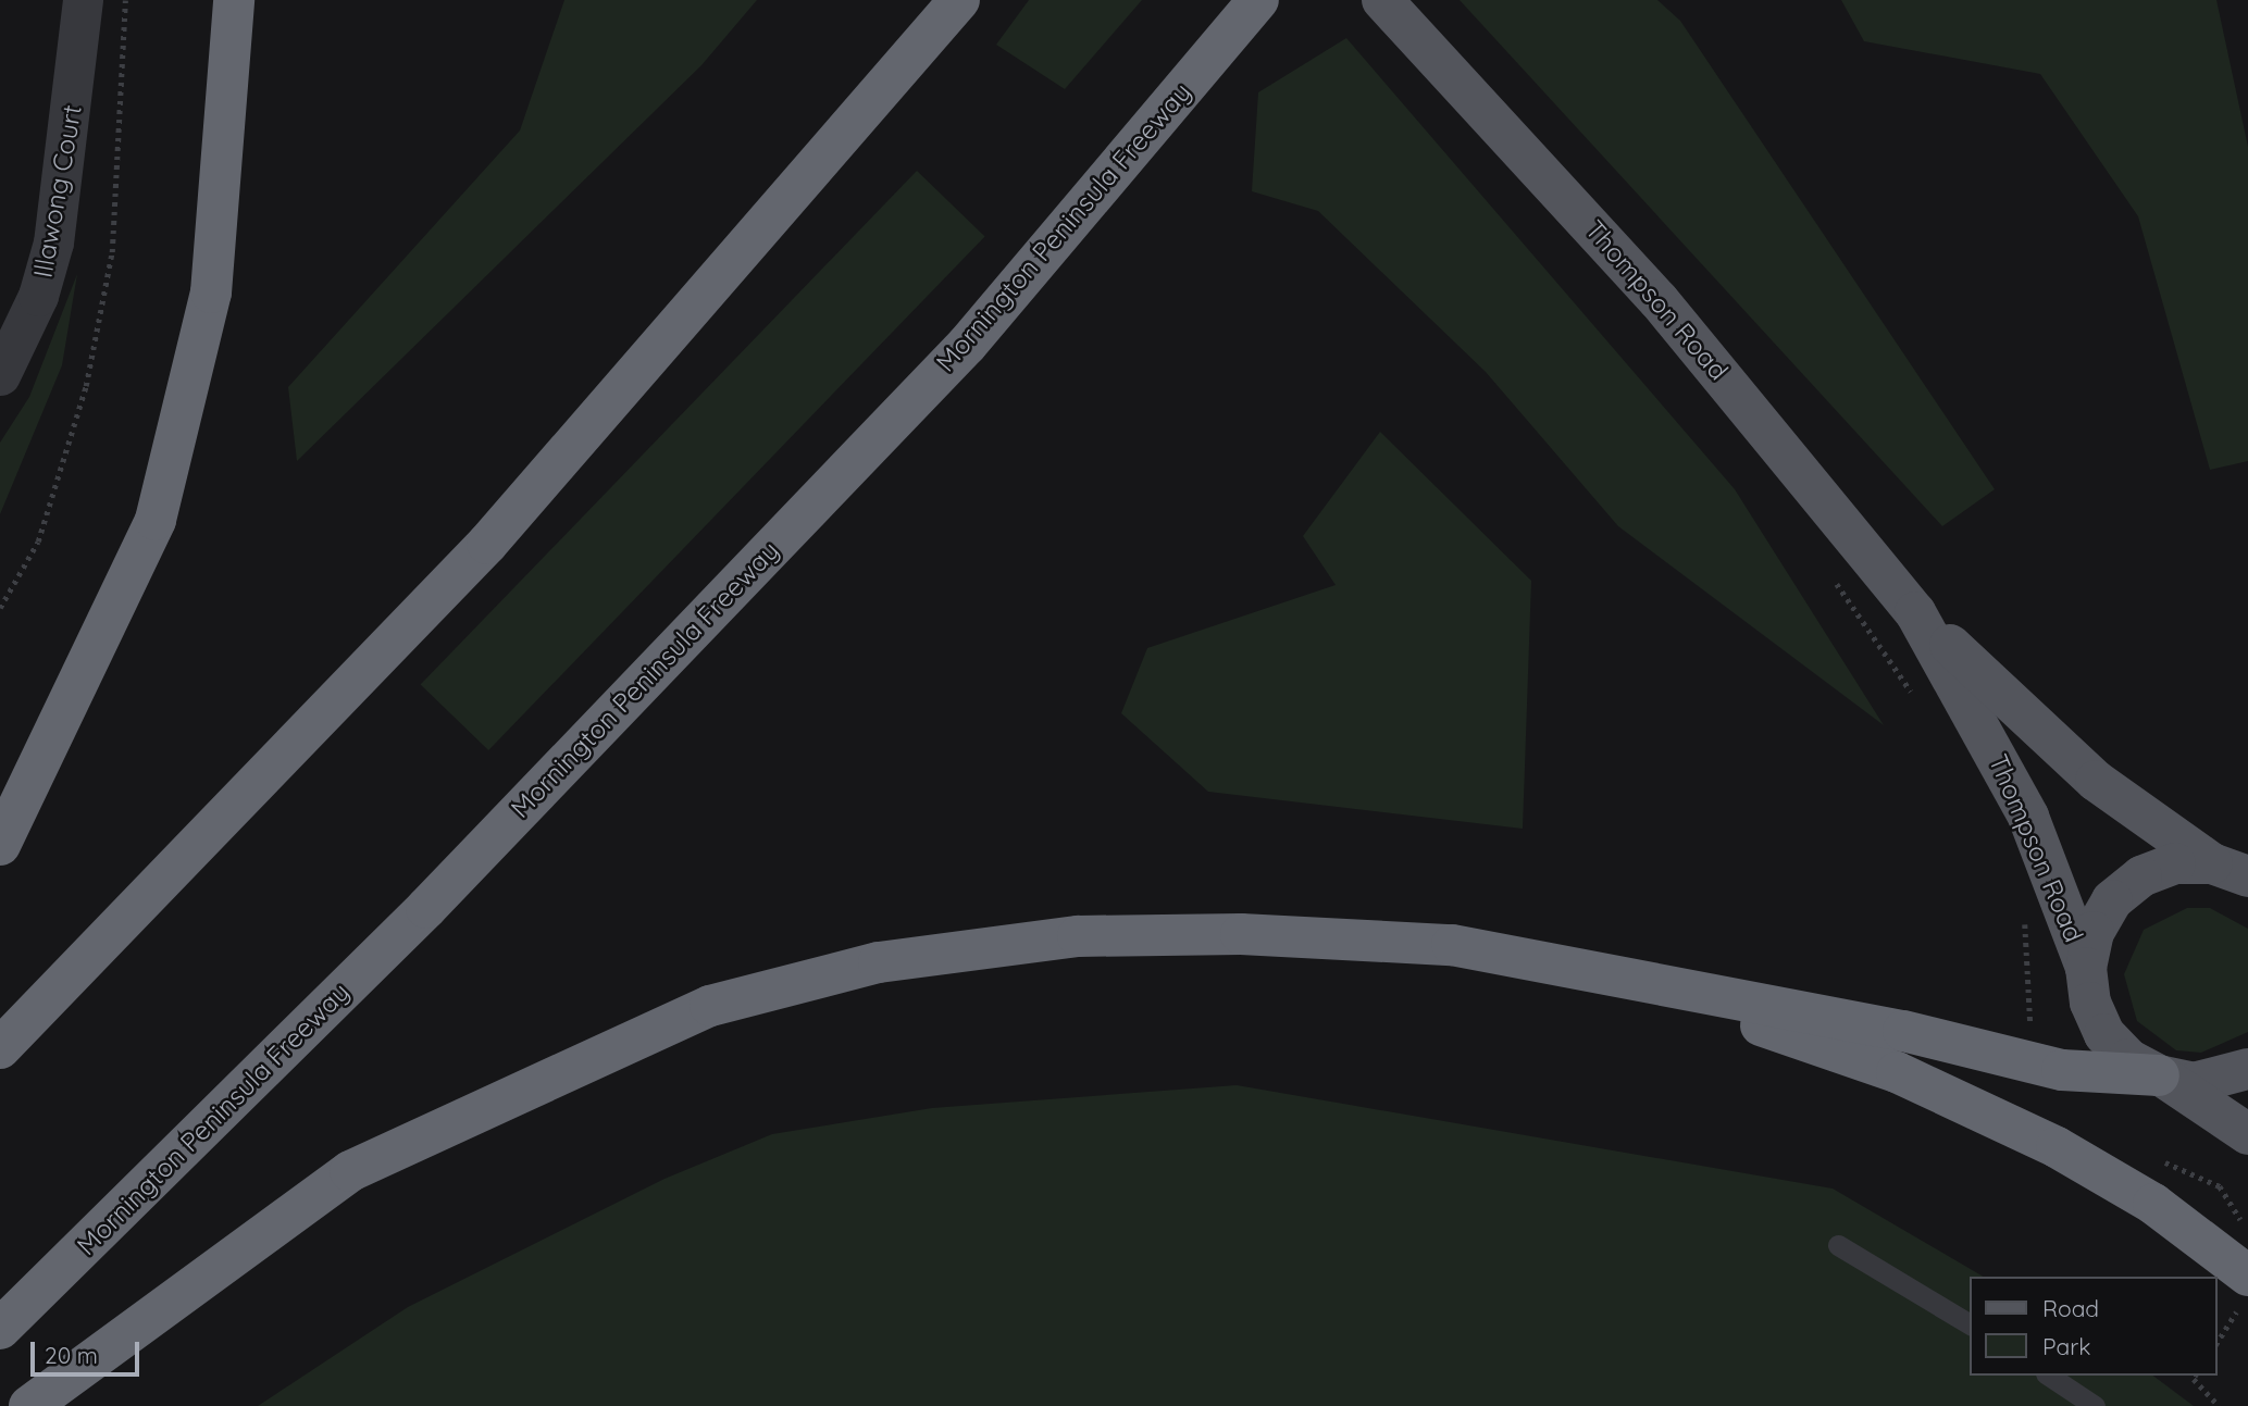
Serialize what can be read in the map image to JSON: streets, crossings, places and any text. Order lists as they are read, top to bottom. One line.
{"streets":{"highway":["Mornington Peninsula Freeway"],"main road":["Thompson Road"],"street":["Illawong Court"]},"legend":["Road","Park"],"scale_bar":"20 m"}
